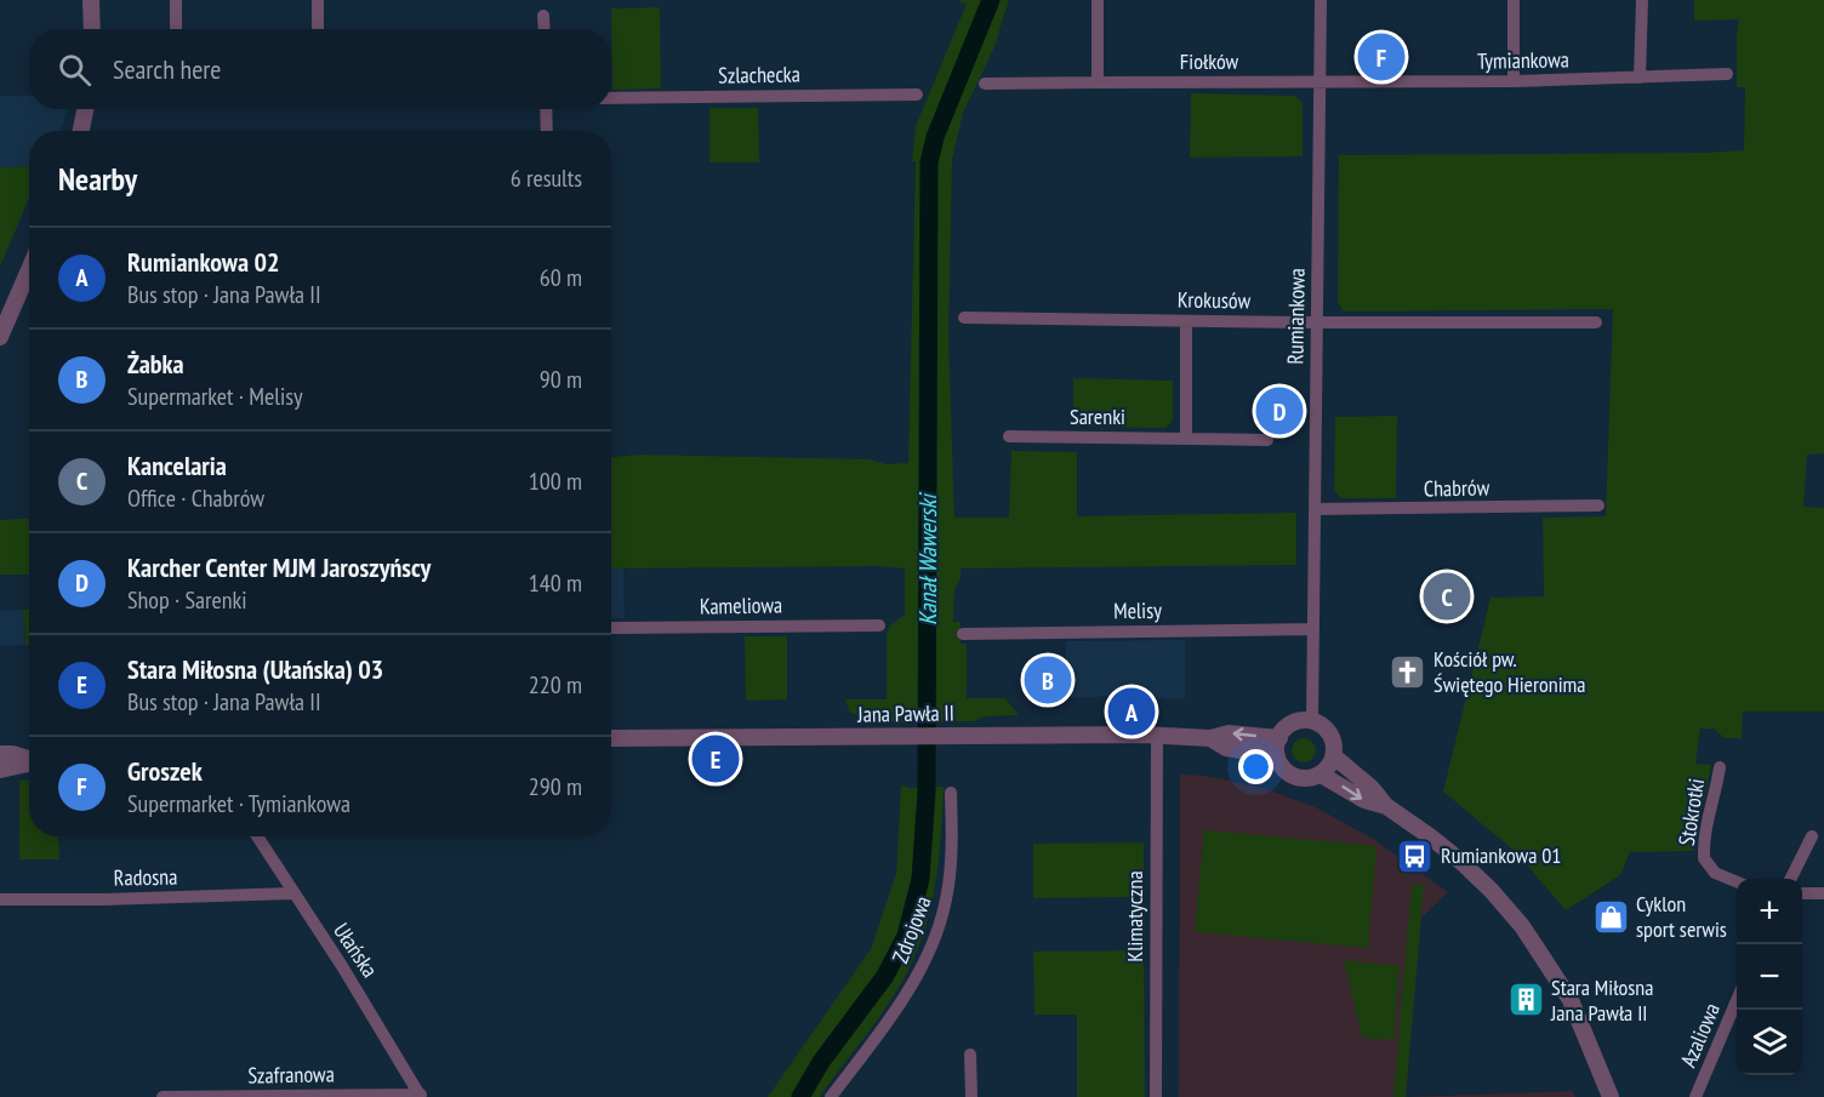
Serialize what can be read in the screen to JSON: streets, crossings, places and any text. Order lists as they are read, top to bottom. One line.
{"streets":{"street":["Tymiankowa","Fiołków","Szlachecka","Krokusów","Rumiankowa","Sarenki","Chabrów","Kameliowa","Melisy","Jana Pawła II","Stokrotki","Radosna","Klimatyczna","Zdrojowa","Ułańska","Azaliowa","Szafranowa"]},"crossings":[["Tymiankowa","Fiołków"],["Tymiankowa","Rumiankowa"],["Fiołków","Rumiankowa"],["Krokusów","Rumiankowa"],["Rumiankowa","Chabrów"],["Rumiankowa","Melisy"],["Rumiankowa","Jana Pawła II"],["Jana Pawła II","Klimatyczna"],["Radosna","Ułańska"],["Ułańska","Szafranowa"]],"water":["Kanał Wawerski"],"places":{"church":["Kościół pw. Świętego Hieronima"],"bus stop":["Rumiankowa 01"],"shop":["Cyklon sport serwis"],"building":["Stara Miłosna Jana Pawła II"]},"page":{"search":"Search here","pins":["F","D","C","B","A","E"],"heading":["Nearby","6 results"],"list":[{"mark":"A","name":"Rumiankowa 02","note":"Bus stop · Jana Pawła II","value":"60 m"},{"mark":"B","name":"Żabka","note":"Supermarket · Melisy","value":"90 m"},{"mark":"C","name":"Kancelaria","note":"Office · Chabrów","value":"100 m"},{"mark":"D","name":"Karcher Center MJM Jaroszyńscy","note":"Shop · Sarenki","value":"140 m"},{"mark":"E","name":"Stara Miłosna (Ułańska) 03","note":"Bus stop · Jana Pawła II","value":"220 m"},{"mark":"F","name":"Groszek","note":"Supermarket · Tymiankowa","value":"290 m"}],"map_buttons":["+","−"]}}
